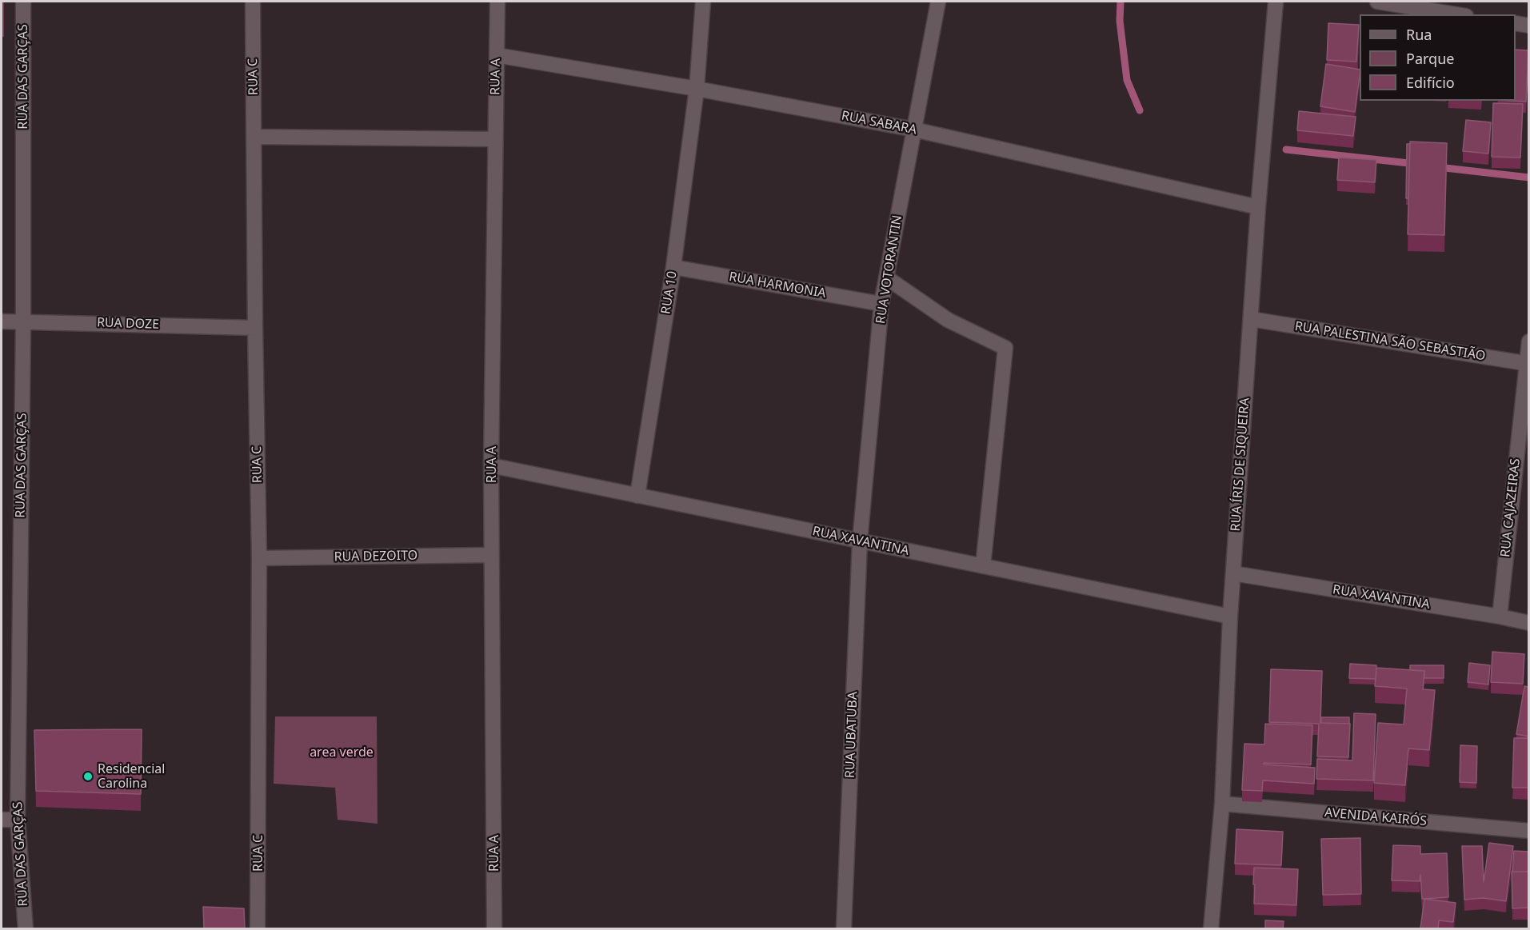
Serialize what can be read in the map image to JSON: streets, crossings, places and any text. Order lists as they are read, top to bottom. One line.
{"streets":{"street":["RUA DAS GARÇAS","RUA C","RUA A","RUA SABARA","RUA VOTORANTIN","RUA HARMONIA","RUA 10","RUA DOZE","RUA PALESTINA SÃO SEBASTIÃO","RUA ÍRIS DE SIQUEIRA","RUA CAJAZEIRAS","RUA XAVANTINA","RUA DEZOITO","RUA UBATUBA","AVENIDA KAIRÓS"]},"crossings":[["RUA DAS GARÇAS","RUA DOZE"],["RUA C","RUA DOZE"],["RUA C","RUA DEZOITO"],["RUA A","RUA SABARA"],["RUA A","RUA XAVANTINA"],["RUA A","RUA DEZOITO"],["RUA SABARA","RUA VOTORANTIN"],["RUA SABARA","RUA 10"],["RUA SABARA","RUA ÍRIS DE SIQUEIRA"],["RUA VOTORANTIN","RUA HARMONIA"],["RUA VOTORANTIN","RUA XAVANTINA"],["RUA VOTORANTIN","RUA UBATUBA"],["RUA HARMONIA","RUA 10"],["RUA 10","RUA XAVANTINA"],["RUA PALESTINA SÃO SEBASTIÃO","RUA ÍRIS DE SIQUEIRA"],["RUA PALESTINA SÃO SEBASTIÃO","RUA CAJAZEIRAS"],["RUA ÍRIS DE SIQUEIRA","RUA XAVANTINA"],["RUA ÍRIS DE SIQUEIRA","AVENIDA KAIRÓS"],["RUA CAJAZEIRAS","RUA XAVANTINA"],["RUA XAVANTINA","RUA UBATUBA"]],"parks":["area verde"],"places":["Residencial Carolina"],"legend":["Rua","Parque","Edifício"]}
